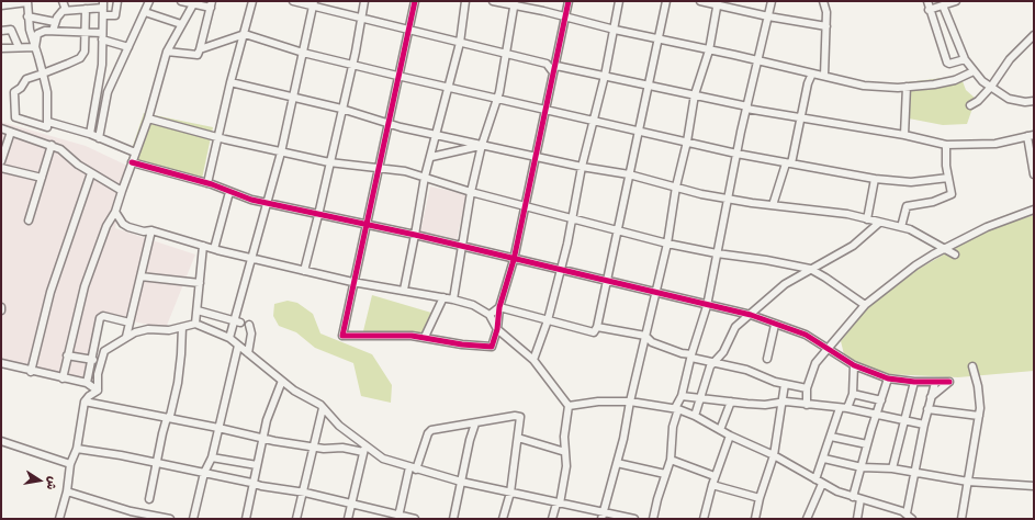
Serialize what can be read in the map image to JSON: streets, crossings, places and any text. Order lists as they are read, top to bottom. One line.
{"north":"right"}
